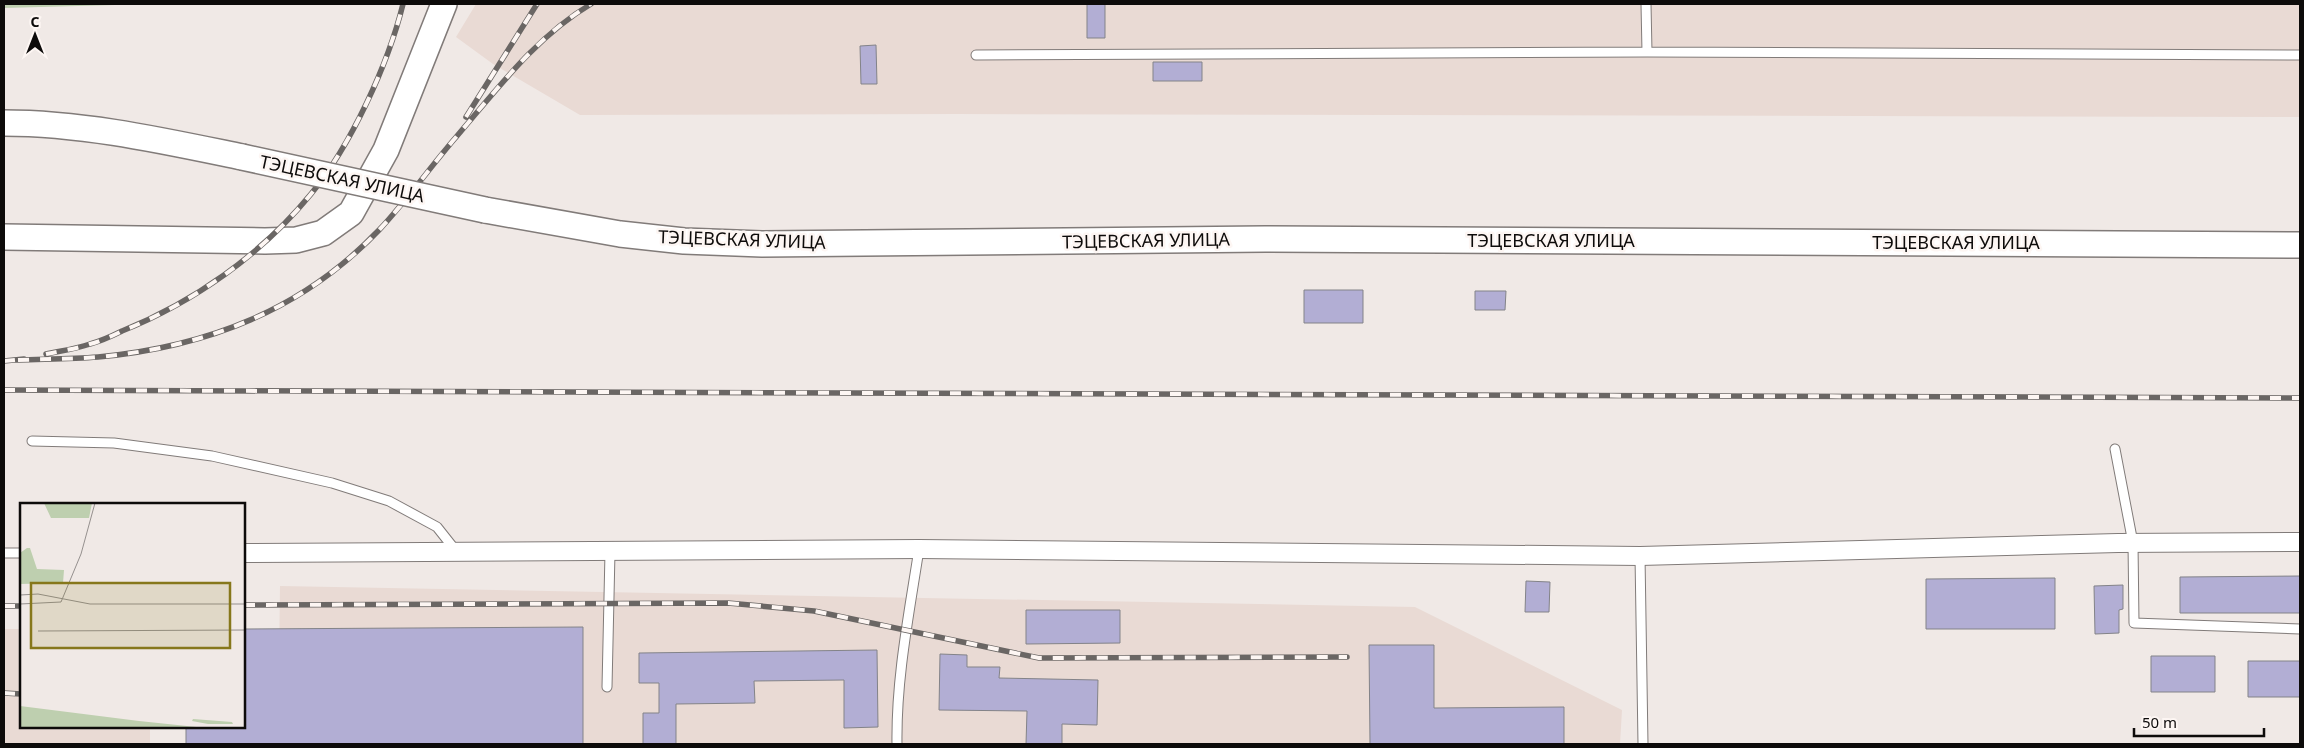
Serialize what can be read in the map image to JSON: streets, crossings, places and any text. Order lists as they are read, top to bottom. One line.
{"streets":{"street":["ТЭЦЕВСКАЯ УЛИЦА"]},"scale_bar":"50 m","north":"top"}
